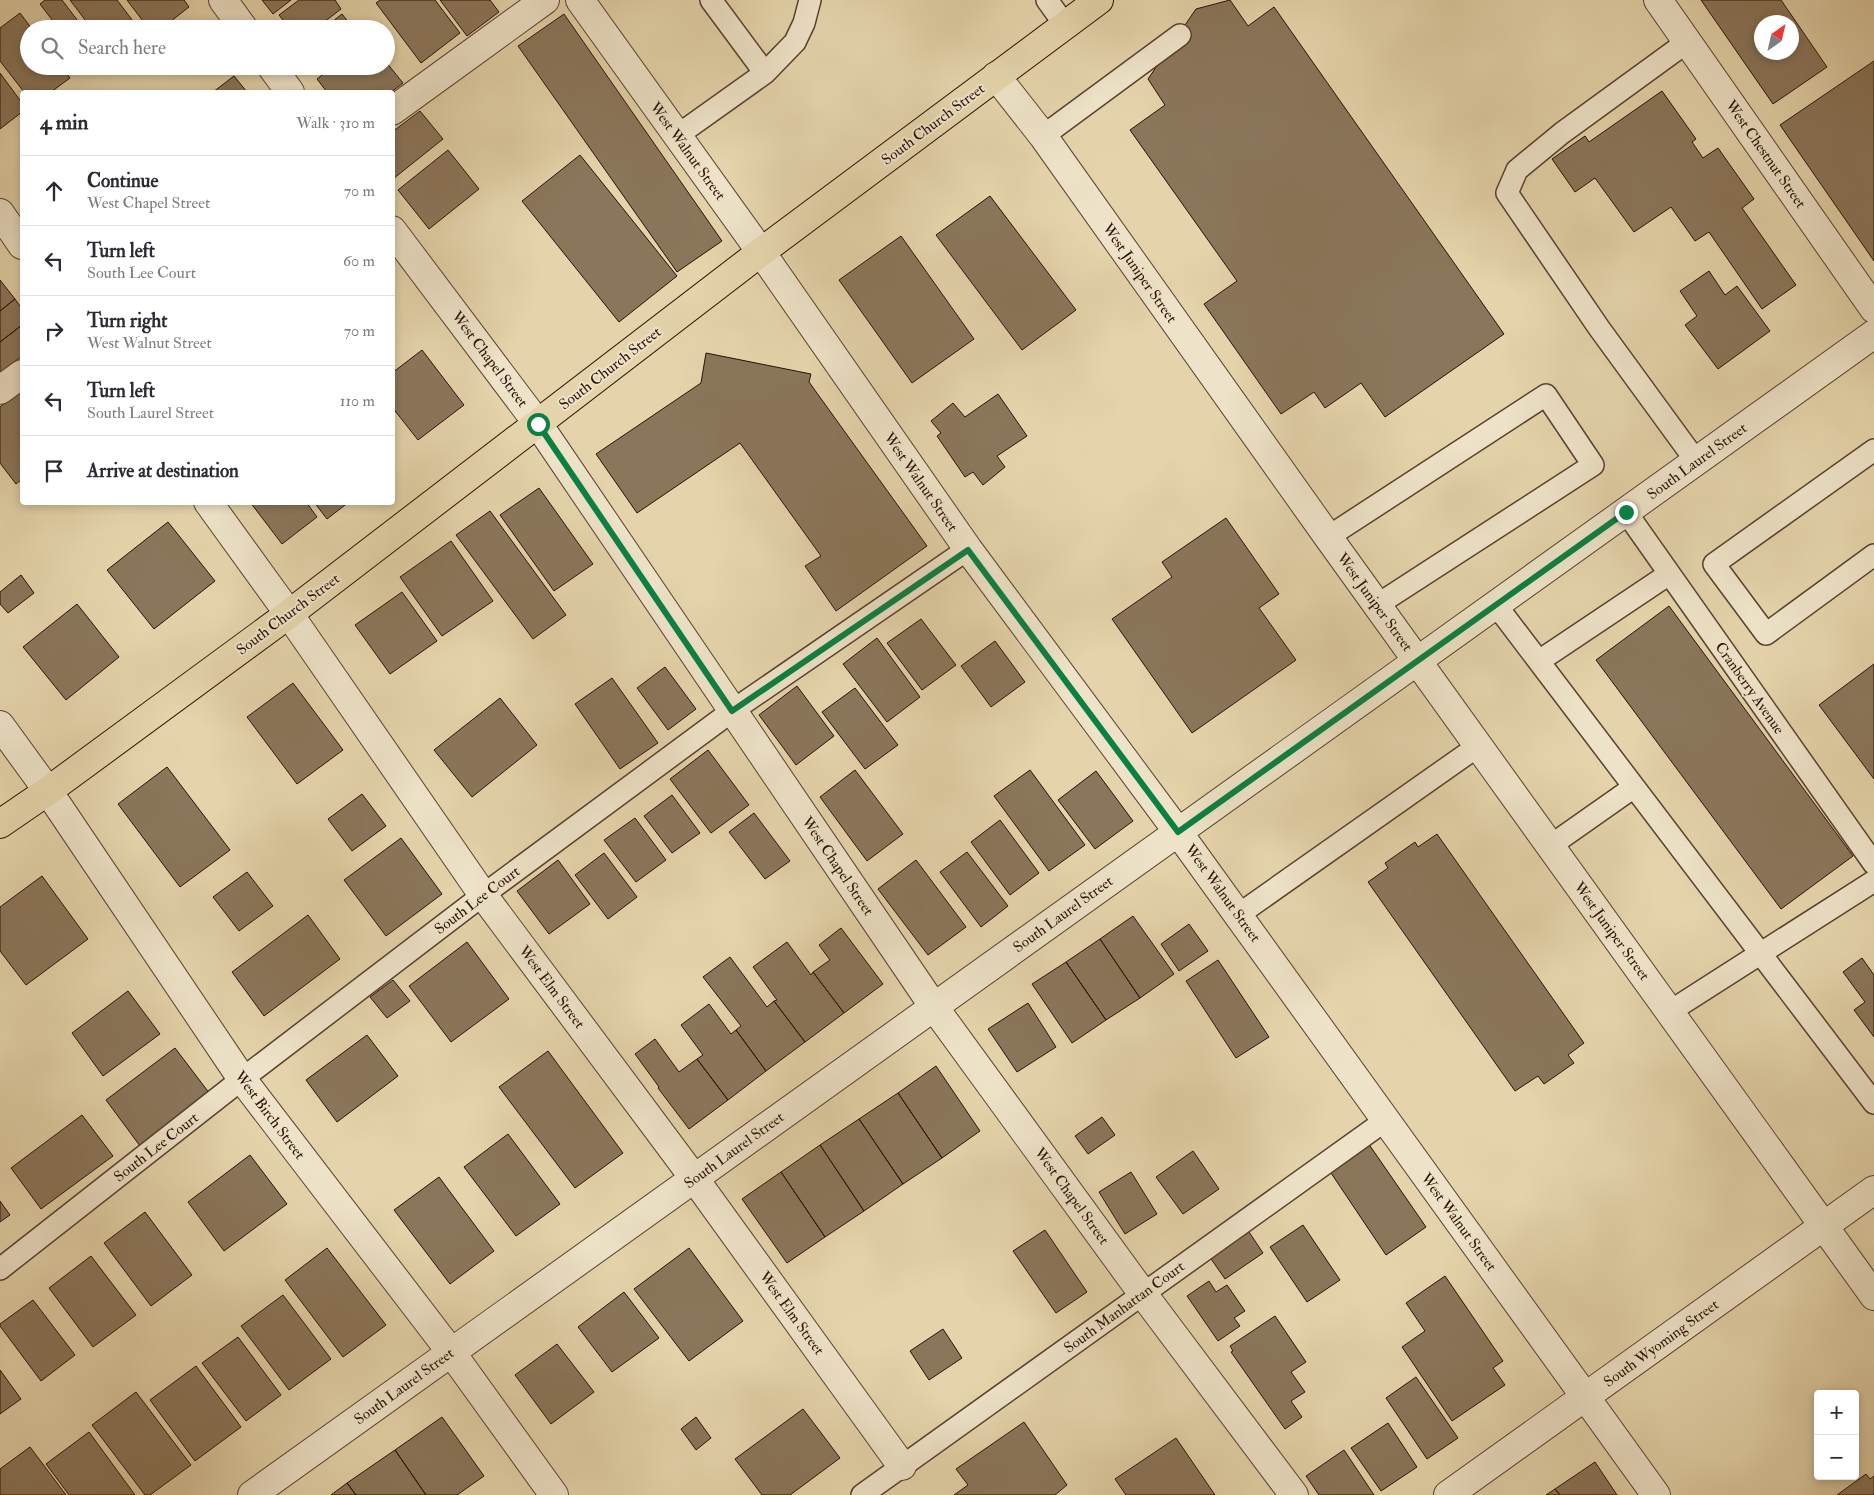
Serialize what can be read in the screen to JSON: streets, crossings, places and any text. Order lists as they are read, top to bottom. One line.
{"streets":{"highway":["South Church Street"],"street":["West Walnut Street","West Chestnut Street","West Juniper Street","West Chapel Street","South Laurel Street","West Elm Street","West Birch Street","South Wyoming Street"],"lane":["Cranberry Avenue","South Lee Court","South Manhattan Court"]},"crossings":[["South Church Street","West Walnut Street"],["South Church Street","West Juniper Street"],["South Church Street","West Chapel Street"],["South Church Street","West Elm Street"],["South Church Street","West Birch Street"],["West Walnut Street","South Laurel Street"],["West Walnut Street","South Lee Court"],["West Walnut Street","South Manhattan Court"],["West Walnut Street","South Wyoming Street"],["West Juniper Street","South Laurel Street"],["West Juniper Street","South Wyoming Street"],["West Chapel Street","South Laurel Street"],["West Chapel Street","South Lee Court"],["West Chapel Street","South Manhattan Court"],["South Laurel Street","Cranberry Avenue"],["South Laurel Street","West Elm Street"],["South Laurel Street","West Birch Street"],["South Lee Court","West Elm Street"],["South Lee Court","West Birch Street"],["West Elm Street","South Manhattan Court"]],"north":"top right","page":{"search":"Search here","heading":["4 min","Walk · 310 m"],"list":[["Continue","West Chapel Street","70 m"],["Turn left","South Lee Court","60 m"],["Turn right","West Walnut Street","70 m"],["Turn left","South Laurel Street","110 m"],"Arrive at destination"],"map_buttons":["+","−"]}}
